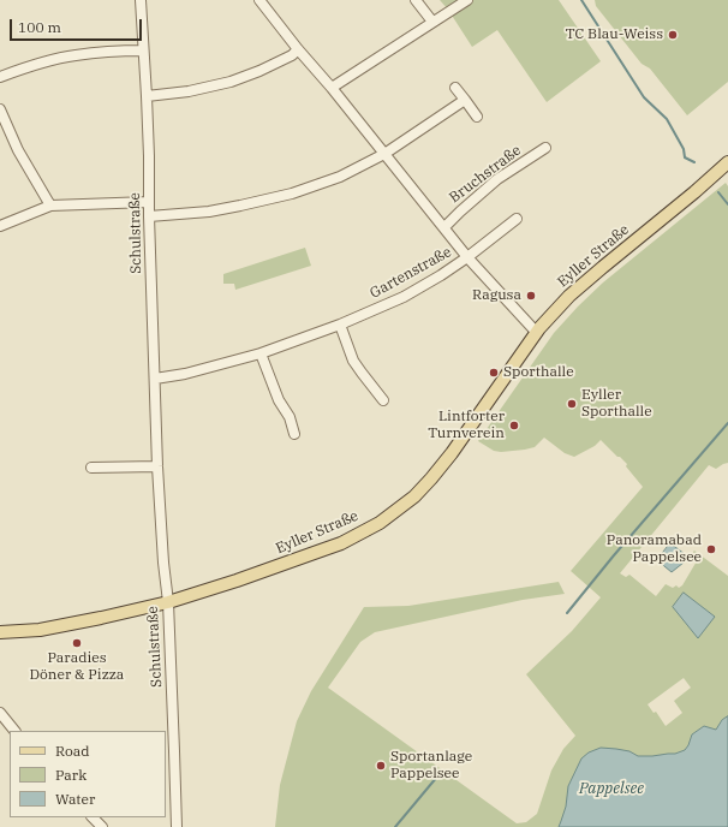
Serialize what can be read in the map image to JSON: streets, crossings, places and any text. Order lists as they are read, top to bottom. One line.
{"streets":{"main road":["Eyller Straße"],"street":["Bruchstraße","Schulstraße","Gartenstraße"]},"crossings":[["Schulstraße","Eyller Straße"],["Schulstraße","Gartenstraße"]],"water":["Pappelsee"],"places":["TC Blau-Weiss","Ragusa","Sporthalle","Eyller Sporthalle","Lintforter Turnverein","Panoramabad Pappelsee","Paradies Döner & Pizza","Sportanlage Pappelsee"],"legend":["Road","Park","Water"],"scale_bar":"100 m"}
